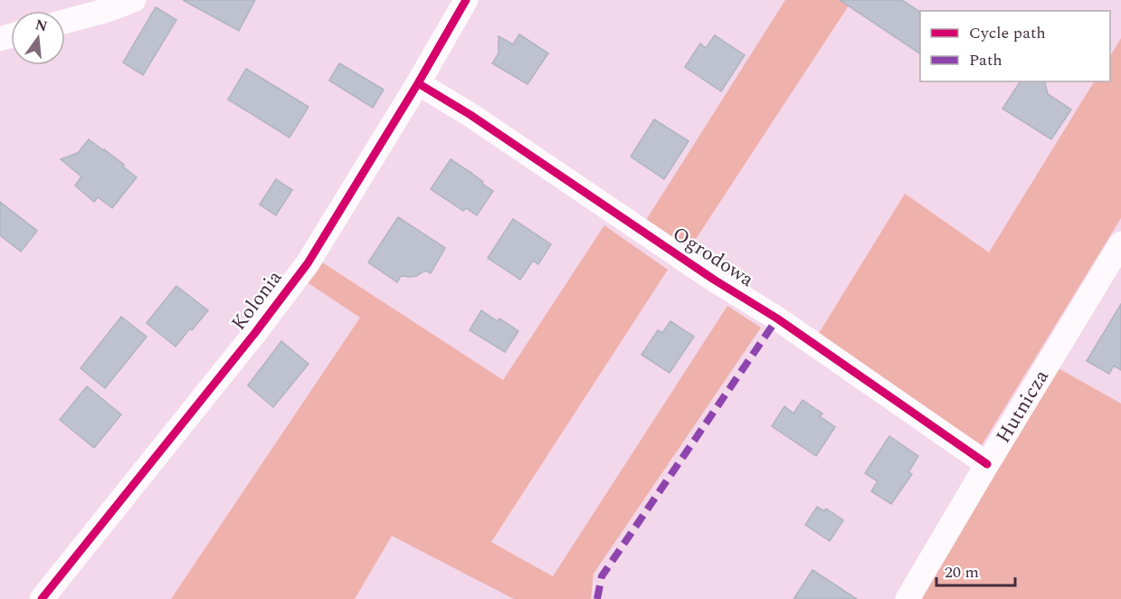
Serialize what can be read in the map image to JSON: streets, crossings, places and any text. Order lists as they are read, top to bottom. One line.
{"streets":{"street":["Ogrodowa","Kolonia","Hutnicza"]},"crossings":[["Ogrodowa","Kolonia"],["Ogrodowa","Hutnicza"]],"legend":["Cycle path","Path"],"scale_bar":"20 m","north":"top"}
